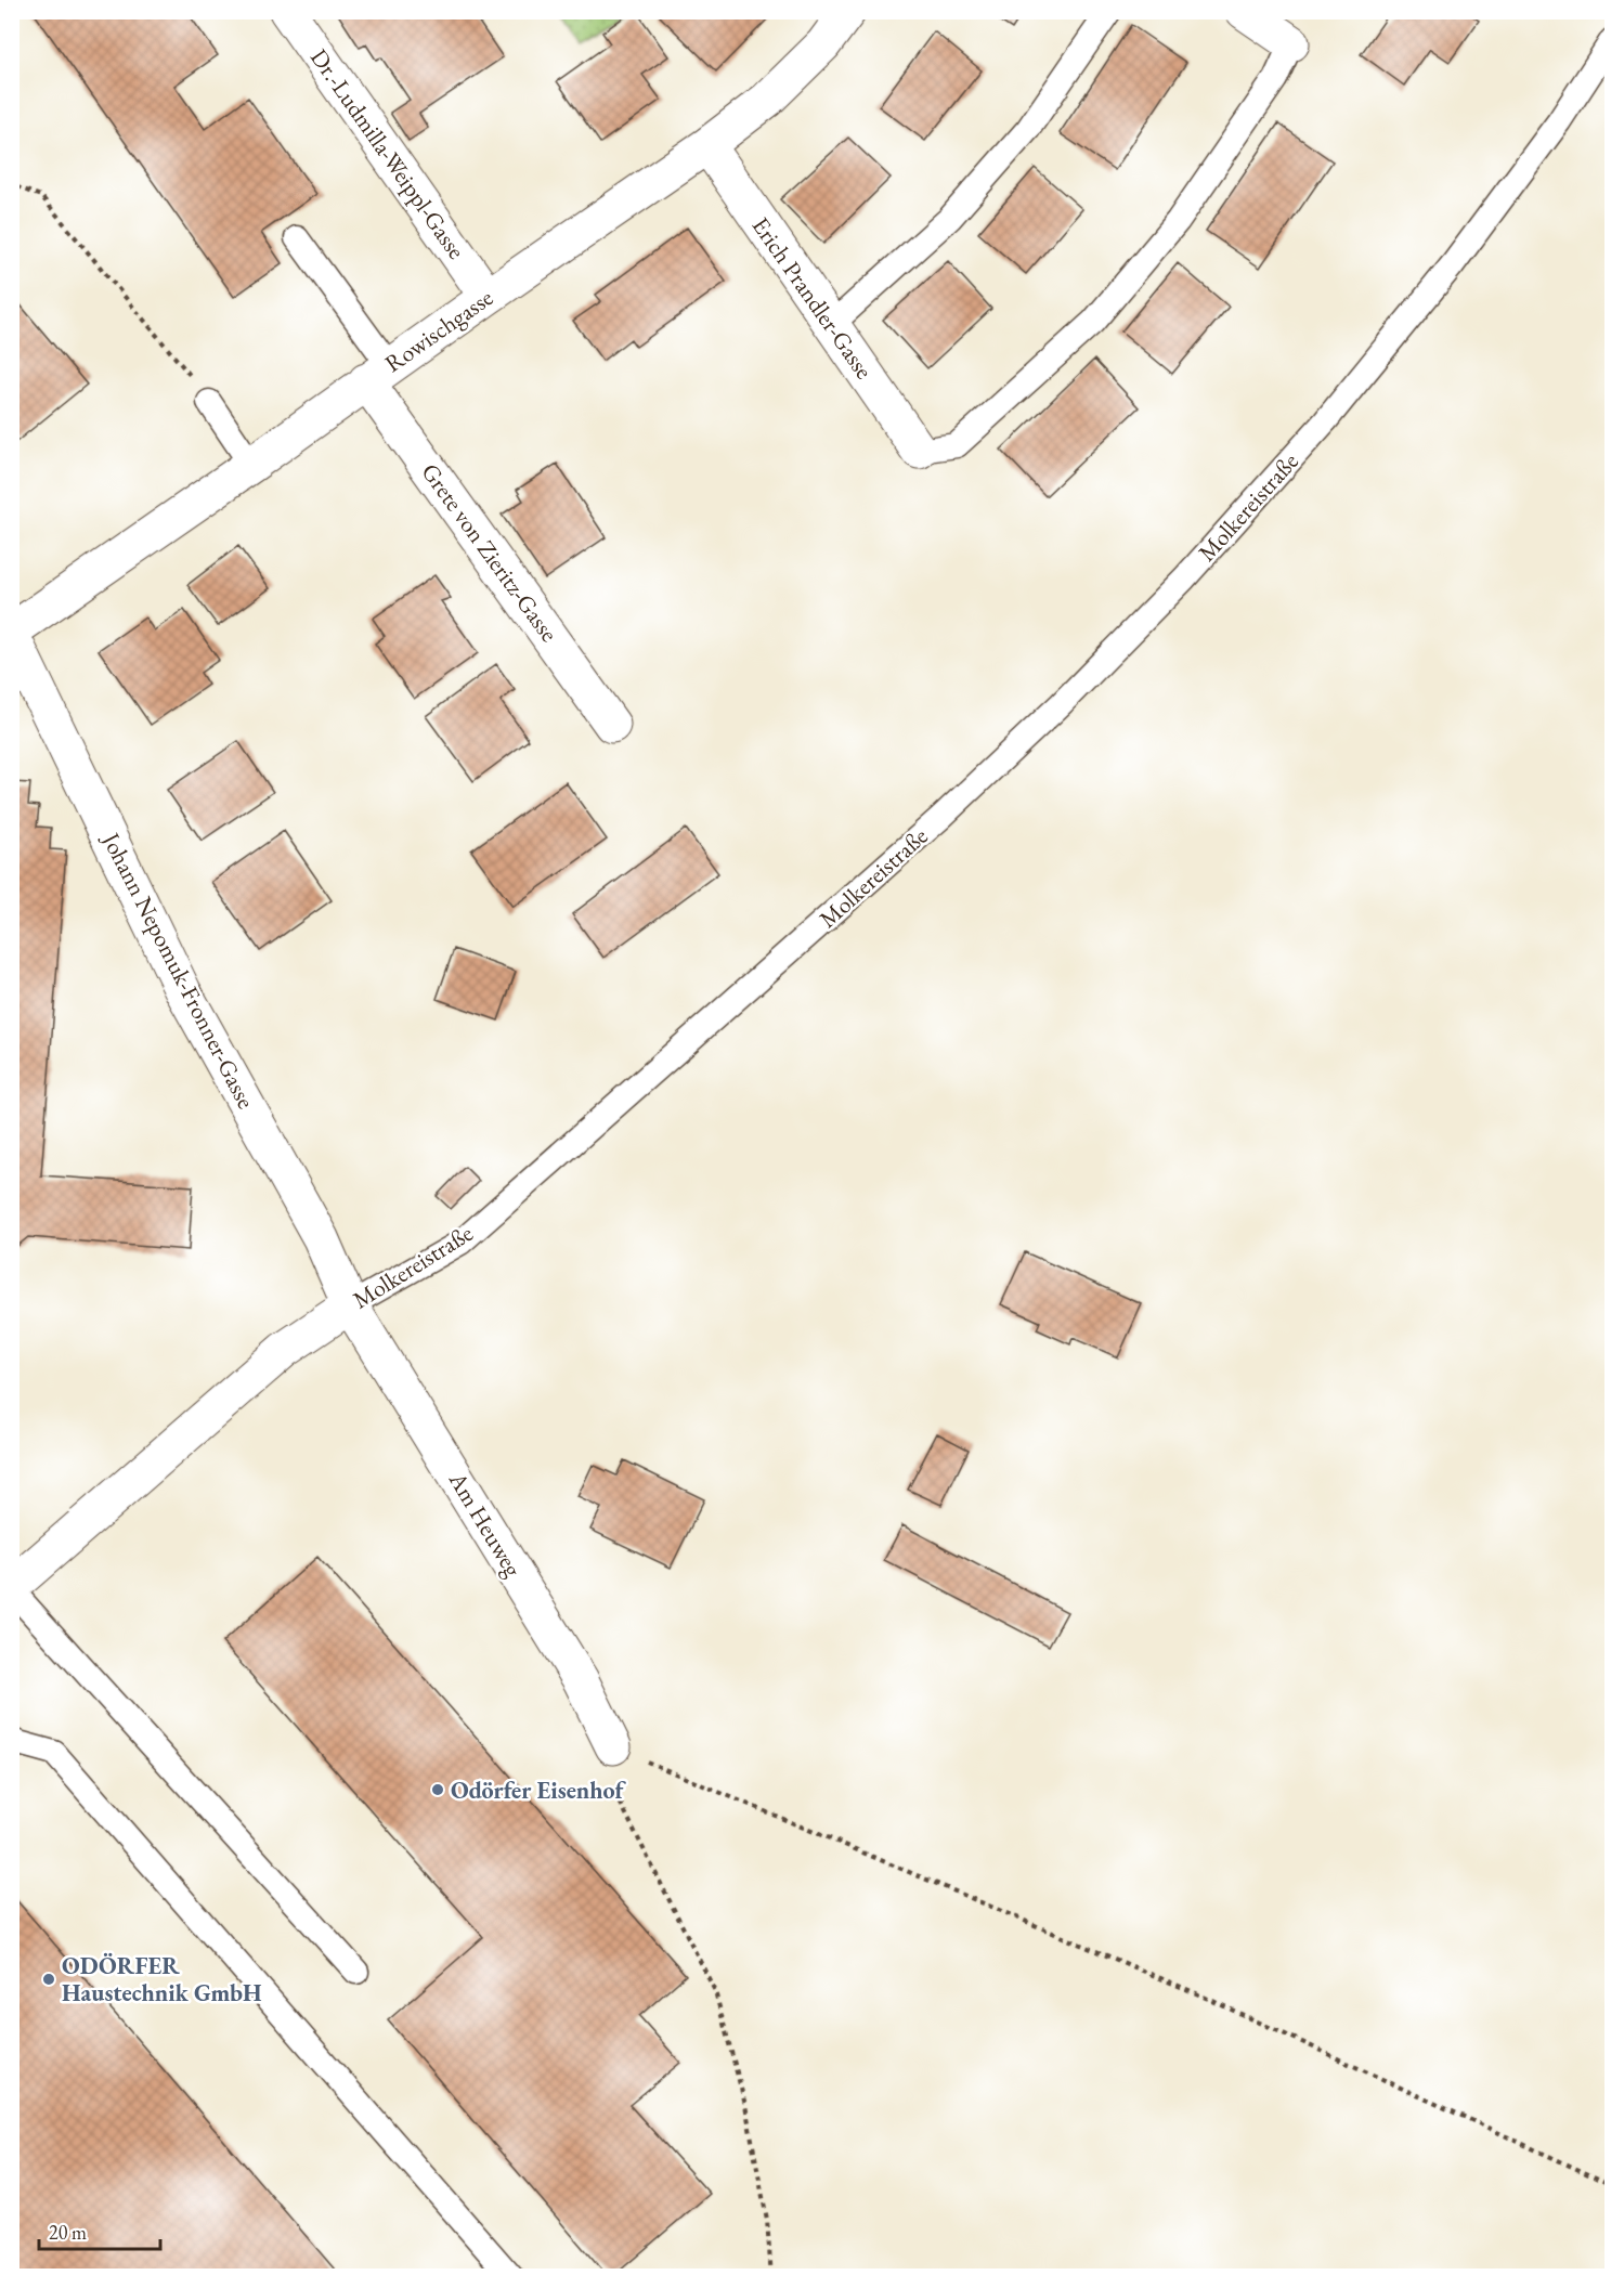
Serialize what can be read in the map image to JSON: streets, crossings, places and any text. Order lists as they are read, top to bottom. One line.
{"streets":{"street":["Dr.-Ludmilla-Weippl-Gasse","Erich Prandler-Gasse","Rowischgasse","Molkereistraße","Grete von Zieritz-Gasse","Johann Nepomuk-Fronner-Gasse","Am Heuweg"]},"crossings":[["Dr.-Ludmilla-Weippl-Gasse","Rowischgasse"],["Erich Prandler-Gasse","Rowischgasse"],["Rowischgasse","Grete von Zieritz-Gasse"],["Rowischgasse","Johann Nepomuk-Fronner-Gasse"],["Molkereistraße","Johann Nepomuk-Fronner-Gasse"],["Molkereistraße","Am Heuweg"],["Johann Nepomuk-Fronner-Gasse","Am Heuweg"]],"places":["Odörfer Eisenhof","ODÖRFER Haustechnik GmbH"],"scale_bar":"20 m"}
